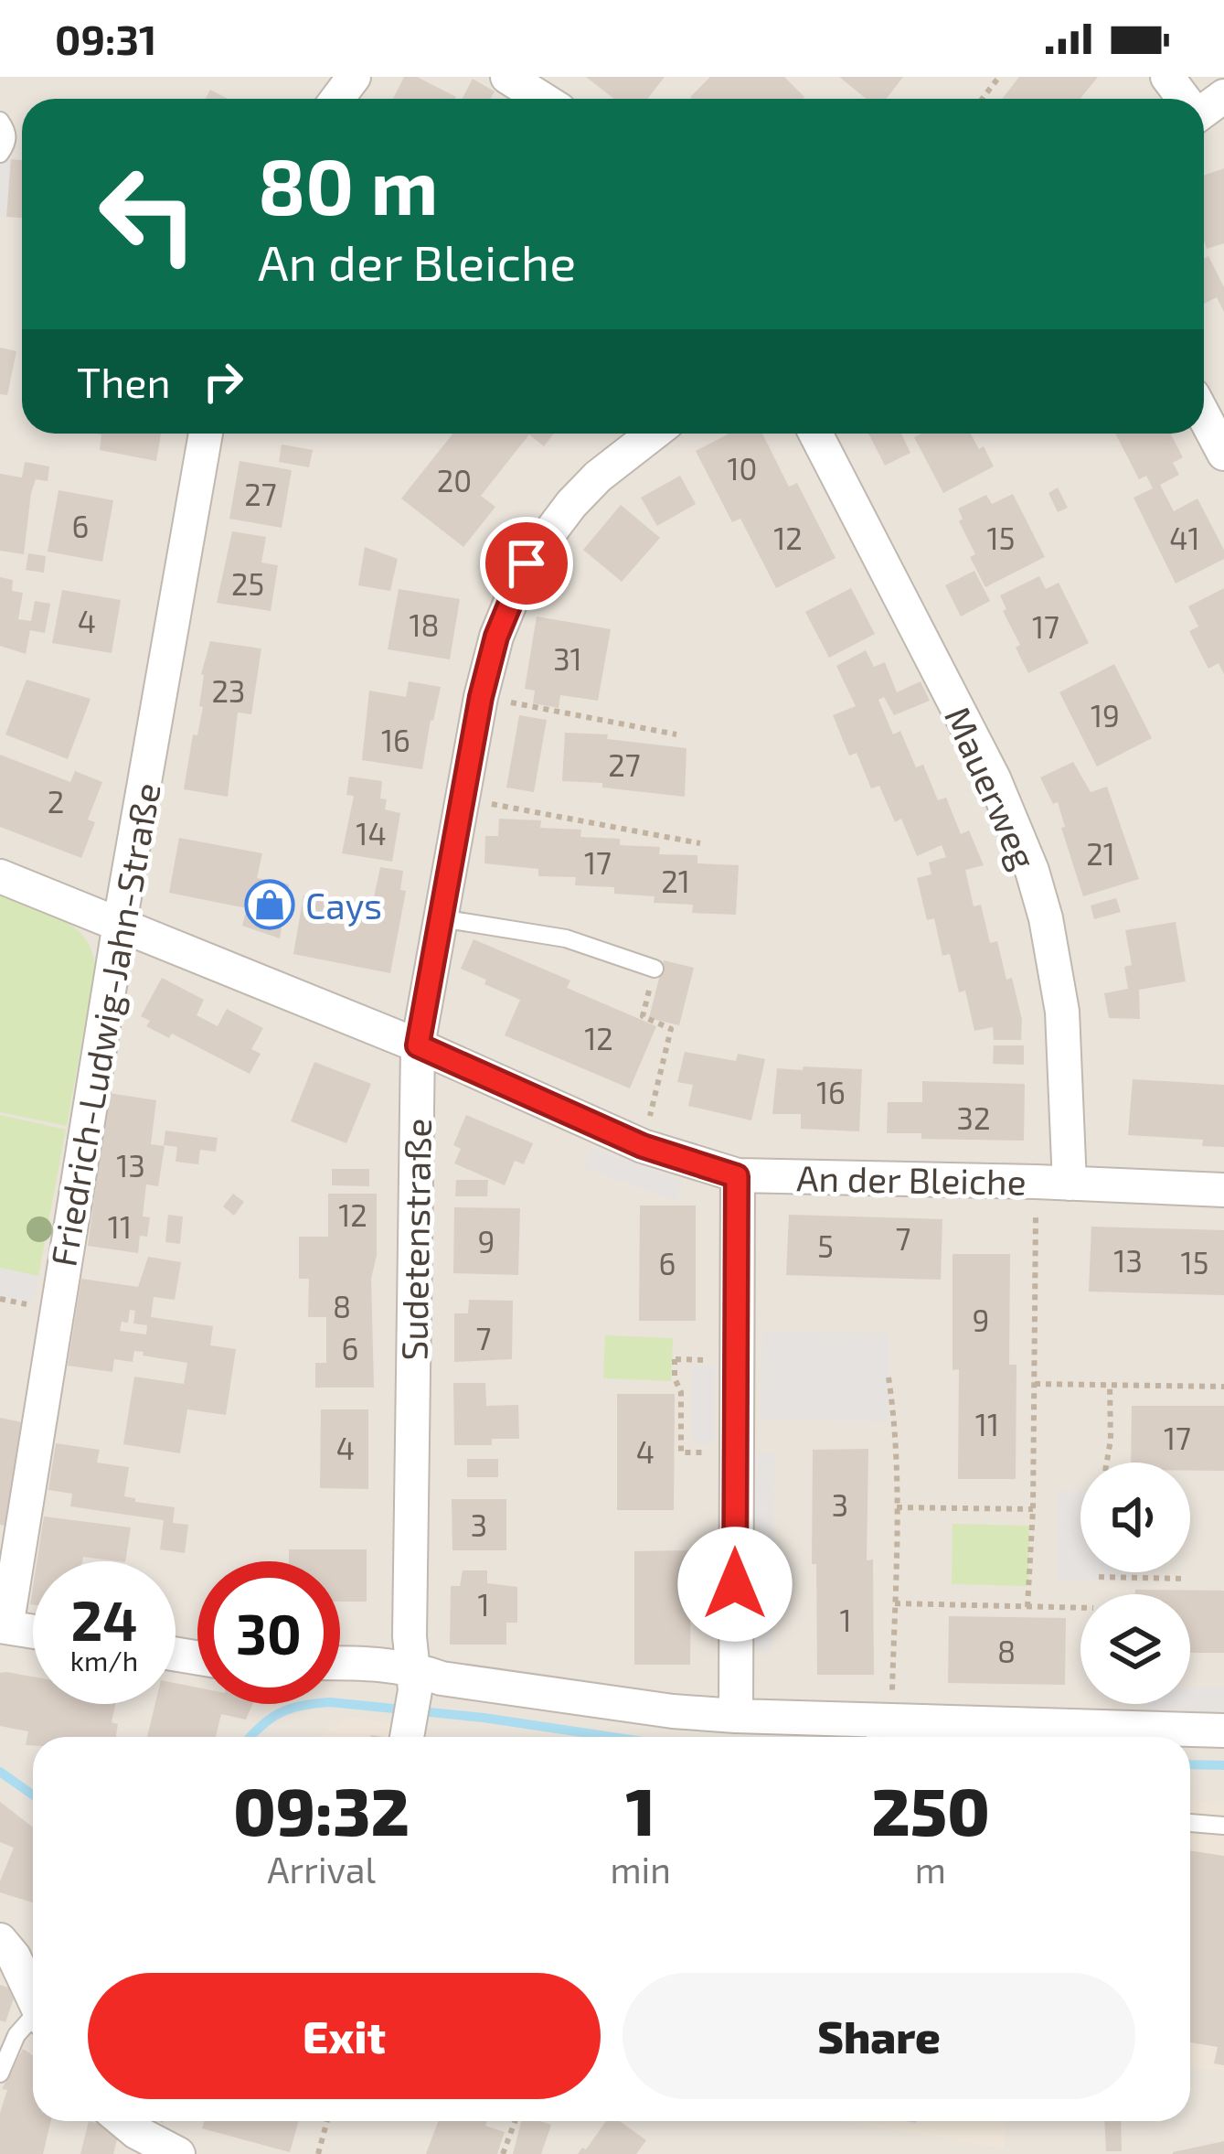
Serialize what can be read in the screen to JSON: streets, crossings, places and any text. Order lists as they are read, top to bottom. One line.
{"streets":{"street":["Mauerweg","Friedrich-Ludwig-Jahn-Straße","An der Bleiche","Sudetenstraße"]},"crossings":[["Mauerweg","An der Bleiche"],["Friedrich-Ludwig-Jahn-Straße","An der Bleiche"],["An der Bleiche","Sudetenstraße"]],"places":{"shop":["Cays"]},"house_numbers":["10","20","27","6","12","15","41","25","4","18","17","31","23","19","16","27","2","14","21","17","21","12","16","32","13","12","11","7","9","5","13","15","6","8","9","7","6","11","17","4","4","3","3","1","1","8"],"page":{"status":"09:31","turn":["80 m","An der Bleiche"],"then":"Then","speed":"24 km/h","limit":"30","eta":["09:32","Arrival","1","min","250","m"],"buttons":["Exit","Share"]}}
